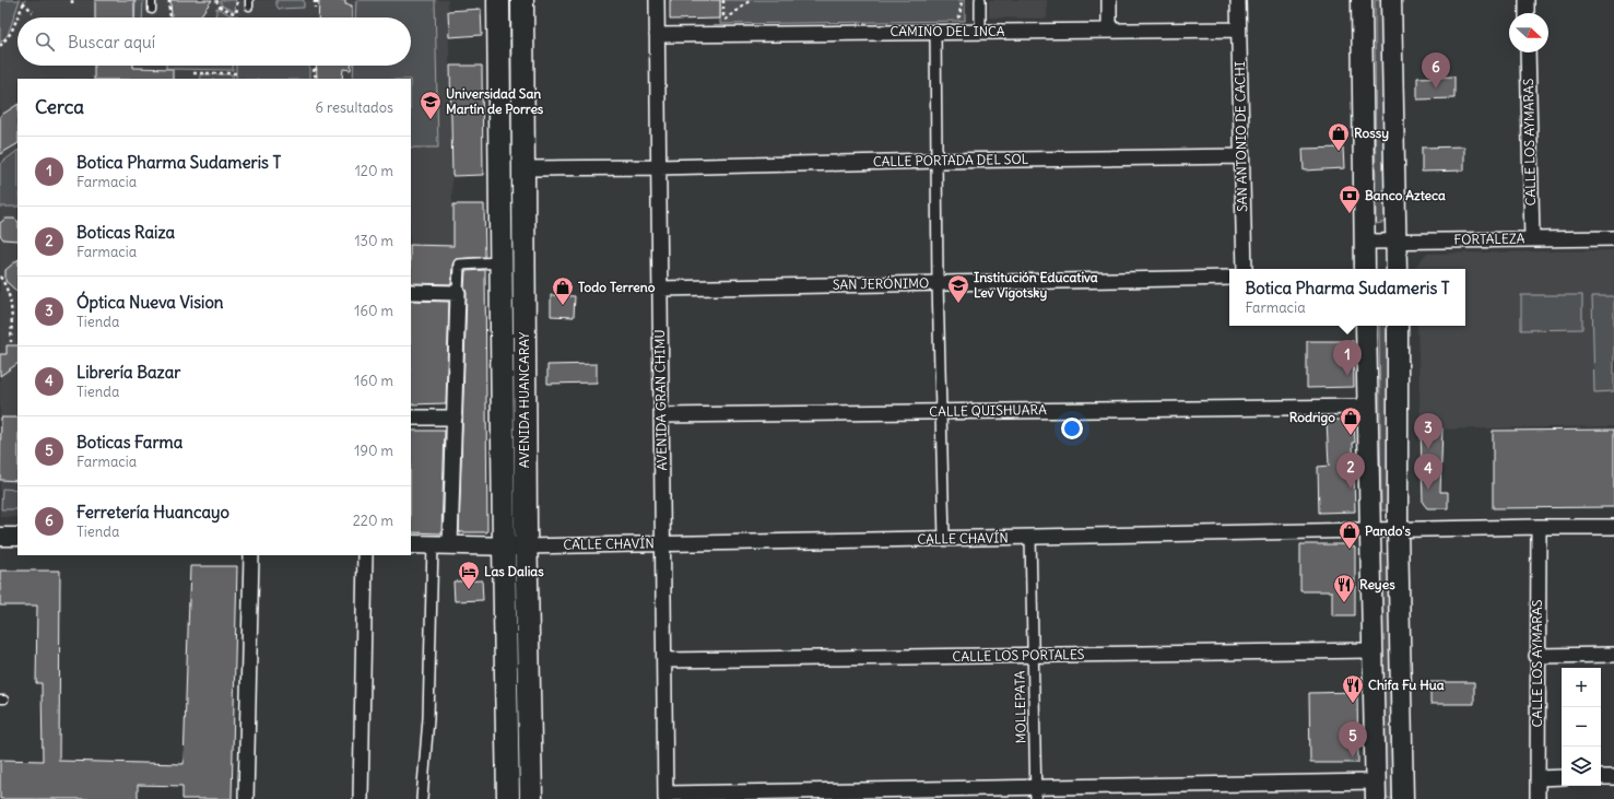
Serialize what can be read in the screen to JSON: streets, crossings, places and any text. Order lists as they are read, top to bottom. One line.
{"streets":{"main road":["AVENIDA HUANCARAY"],"street":["CAMINO DEL INCA","SAN ANTONIO DE CACHI","CALLE LOS AYMARAS","CALLE PORTADA DEL SOL","FORTALEZA","SAN JERÓNIMO","AVENIDA GRAN CHIMU","CALLE QUISHUARA","CALLE CHAVÍN","CALLE LOS PORTALES","MOLLEPATA"]},"crossings":[["CAMINO DEL INCA","SAN ANTONIO DE CACHI"],["CAMINO DEL INCA","AVENIDA GRAN CHIMU"],["SAN ANTONIO DE CACHI","CALLE PORTADA DEL SOL"],["CALLE LOS AYMARAS","FORTALEZA"],["CALLE LOS AYMARAS","CALLE CHAVÍN"],["CALLE PORTADA DEL SOL","AVENIDA HUANCARAY"],["CALLE PORTADA DEL SOL","AVENIDA GRAN CHIMU"],["SAN JERÓNIMO","AVENIDA GRAN CHIMU"],["AVENIDA HUANCARAY","CALLE CHAVÍN"],["AVENIDA GRAN CHIMU","CALLE QUISHUARA"],["AVENIDA GRAN CHIMU","CALLE CHAVÍN"],["AVENIDA GRAN CHIMU","CALLE LOS PORTALES"],["CALLE CHAVÍN","MOLLEPATA"],["CALLE LOS PORTALES","MOLLEPATA"]],"places":{"school or university":["Universidad San Martín de Porres","Institución Educativa Lev Vigotsky"],"shop":["Rossy","Todo Terreno","Rodrigo","Pando's"],"bank":["Banco Azteca"],"hotel":["Las Dalias"],"restaurant":["Reyes","Chifa Fu Hua"]},"north":"right","page":{"search":"Buscar aquí","pins":["6","1","3","2","4","5"],"heading":["Cerca","6 resultados"],"list":[{"mark":"1","name":"Botica Pharma Sudameris T","note":"Farmacia","value":"120 m"},{"mark":"2","name":"Boticas Raiza","note":"Farmacia","value":"130 m"},{"mark":"3","name":"Óptica Nueva Vision","note":"Tienda","value":"160 m"},{"mark":"4","name":"Librería Bazar","note":"Tienda","value":"160 m"},{"mark":"5","name":"Boticas Farma","note":"Farmacia","value":"190 m"},{"mark":"6","name":"Ferretería Huancayo","note":"Tienda","value":"220 m"}],"popup":["Botica Pharma Sudameris T","Farmacia"],"map_buttons":["+","−"]}}
